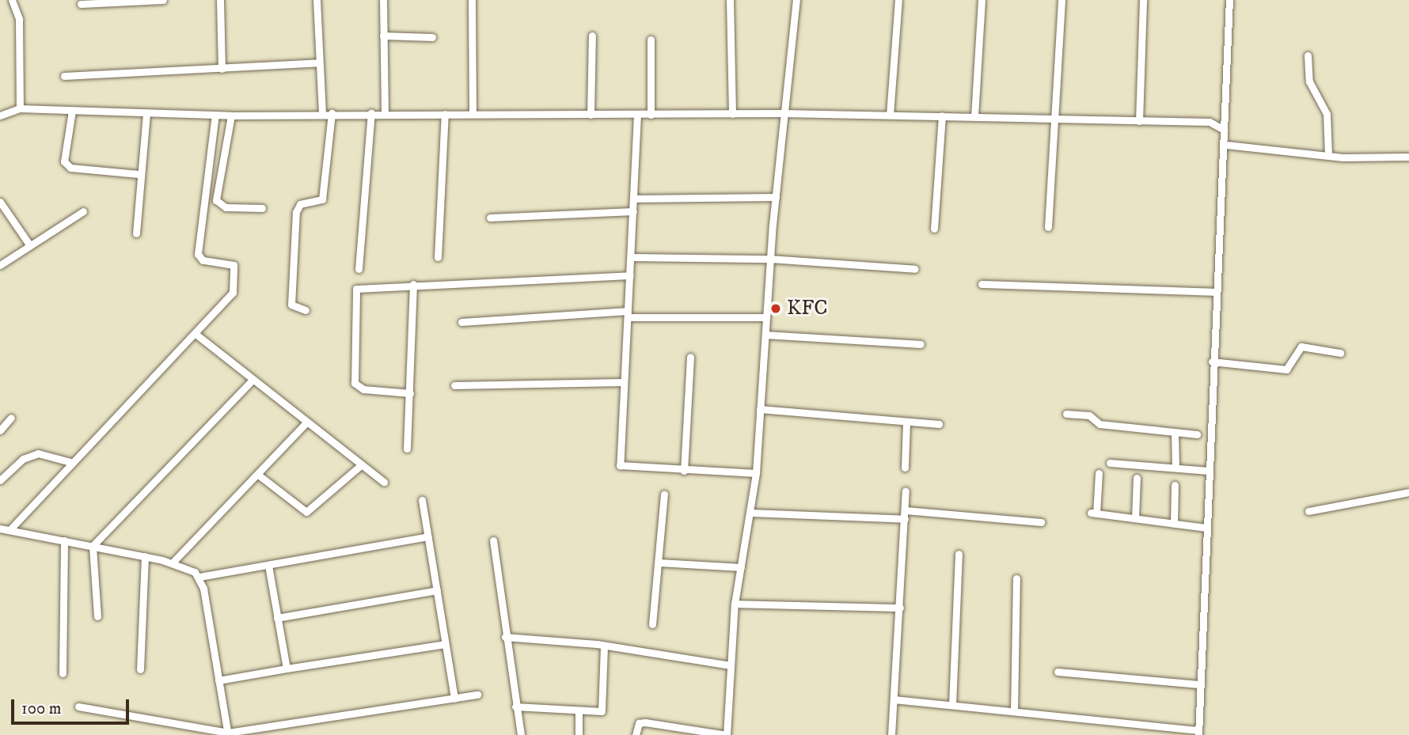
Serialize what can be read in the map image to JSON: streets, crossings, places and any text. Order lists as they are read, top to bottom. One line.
{"places":["KFC"],"scale_bar":"100 m"}
